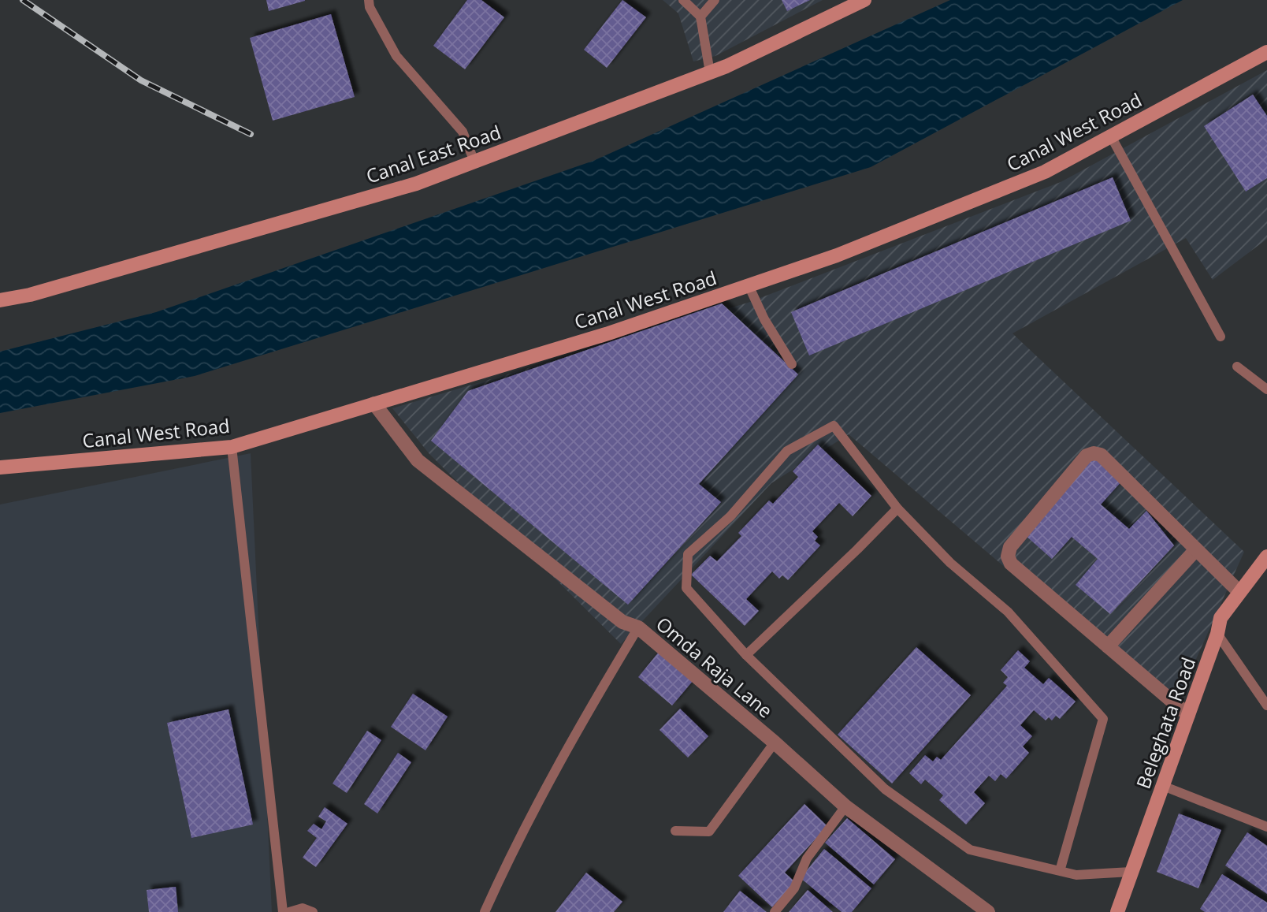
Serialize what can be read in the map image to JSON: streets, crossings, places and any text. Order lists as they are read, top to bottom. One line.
{"streets":{"street":["Canal West Road","Canal East Road","Omda Raja Lane","Beleghata Road"]},"crossings":[["Canal West Road","Omda Raja Lane"]]}
